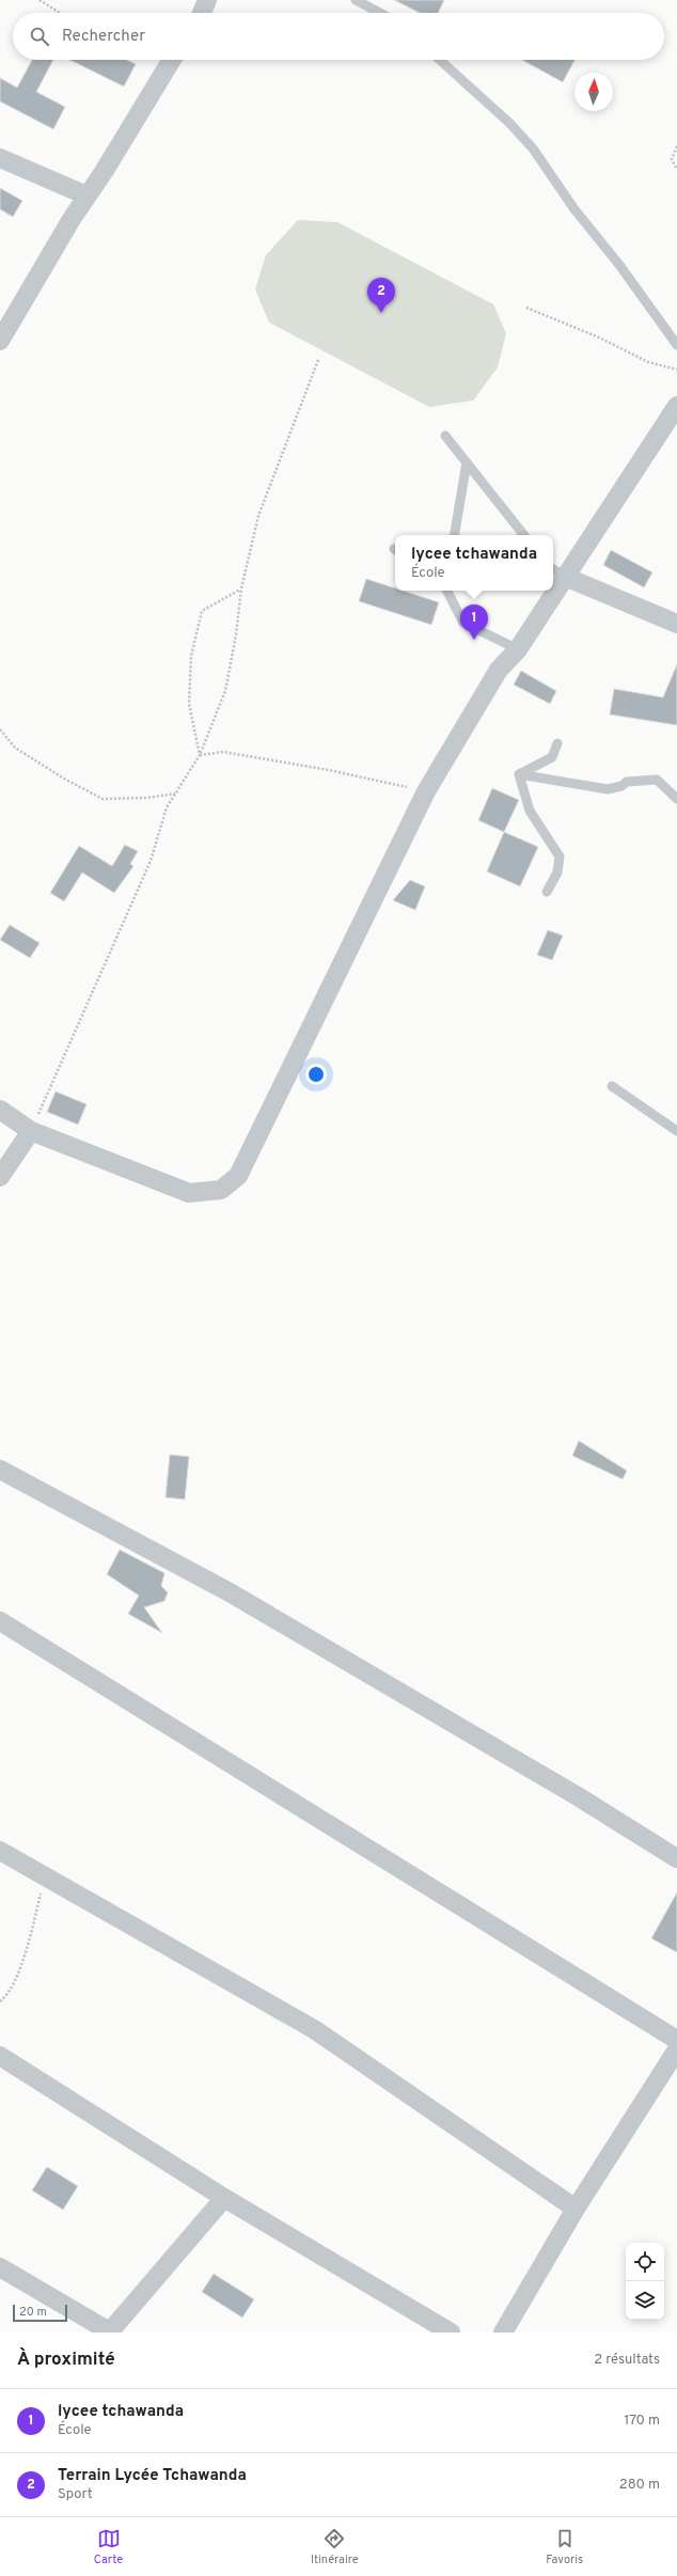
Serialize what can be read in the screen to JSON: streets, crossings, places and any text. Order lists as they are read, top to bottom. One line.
{"scale_bar":"20 m","north":"top","page":{"search":"Rechercher","pins":["2","1"],"popup":["lycee tchawanda","École"],"scale":"20 m","heading":["À proximité","2 résultats"],"list":[{"mark":"1","name":"lycee tchawanda","note":"École","value":"170 m"},{"mark":"2","name":"Terrain Lycée Tchawanda","note":"Sport","value":"280 m"}],"nav":["Carte","Itinéraire","Favoris"]}}
